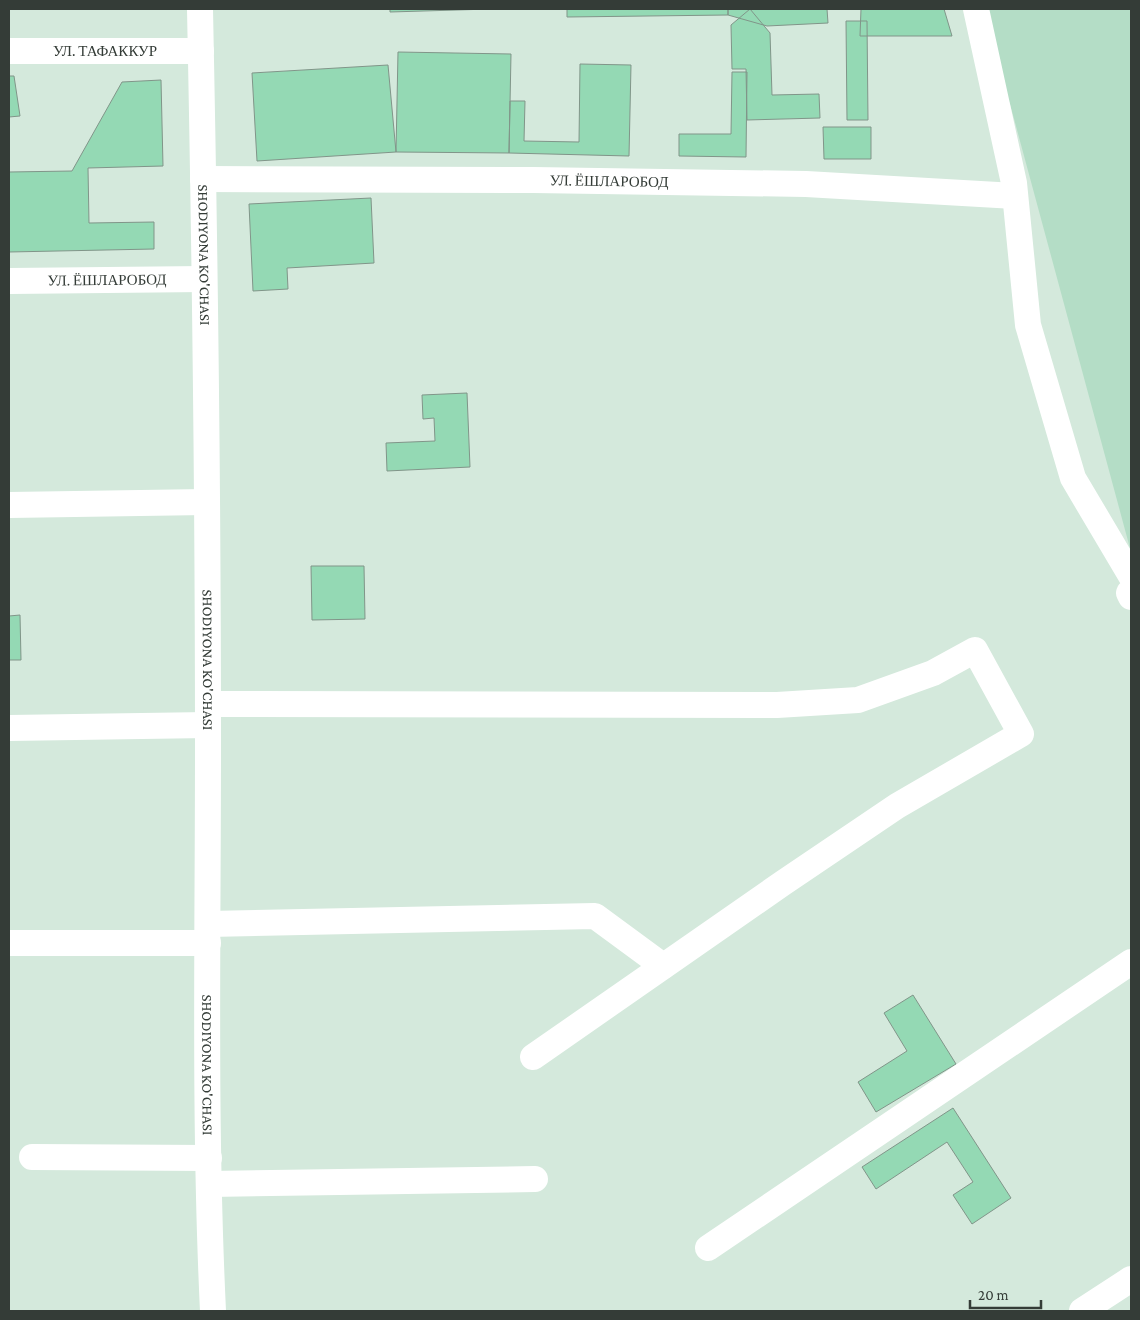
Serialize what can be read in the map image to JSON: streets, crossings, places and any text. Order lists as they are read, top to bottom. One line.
{"streets":{"street":["УЛ. ТАФАККУР","УЛ. ЁШЛАРОБОД","SHODIYONA KO'CHASI"]},"crossings":[["УЛ. ТАФАККУР","SHODIYONA KO'CHASI"],["УЛ. ЁШЛАРОБОД","SHODIYONA KO'CHASI"]],"scale_bar":"20 m"}
